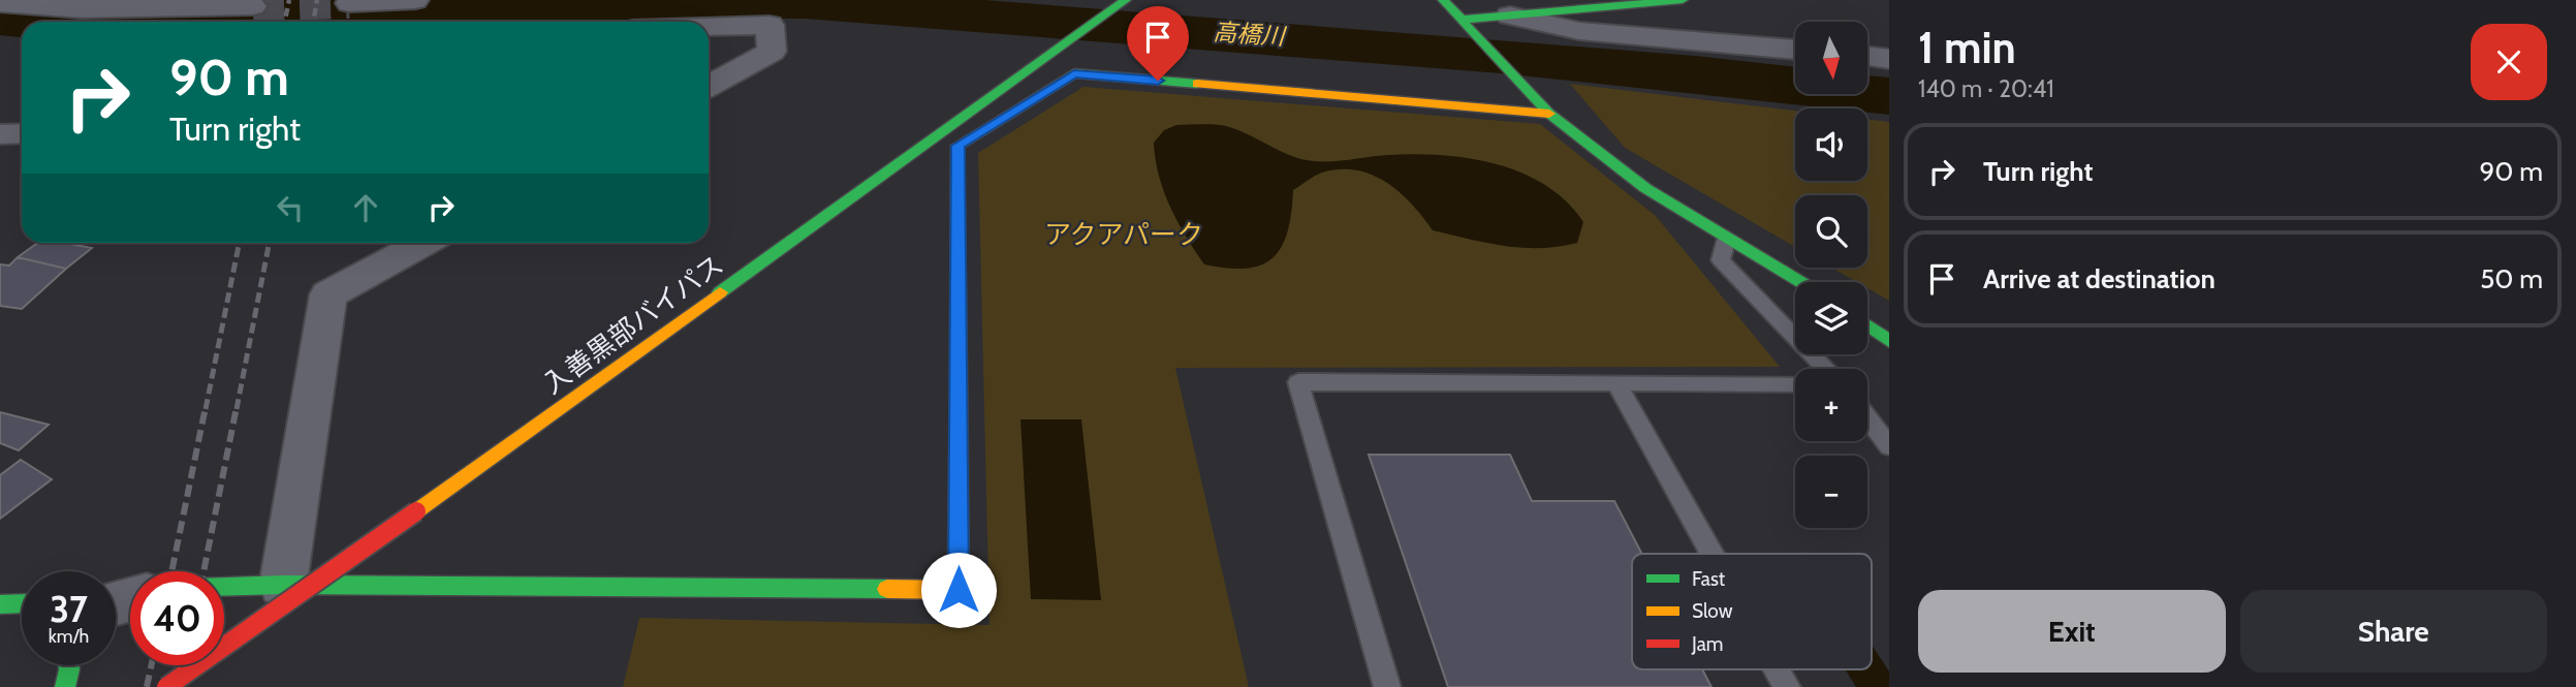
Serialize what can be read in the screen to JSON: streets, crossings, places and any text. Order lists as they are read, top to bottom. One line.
{"streets":{"main road":["入善黒部バイパス"]},"water":["高橋川"],"parks":["アクアパーク"],"legend":["Fast","Slow","Jam"],"north":"bottom","page":{"heading":["1 min","140 m · 20:41"],"map_buttons":["+","−"],"turn":["90 m","Turn right"],"list":[{"name":"Turn right","value":"90 m"},{"name":"Arrive at destination","value":"50 m"}],"speed":"37 km/h","limit":"40","buttons":["Exit","Share"]}}
